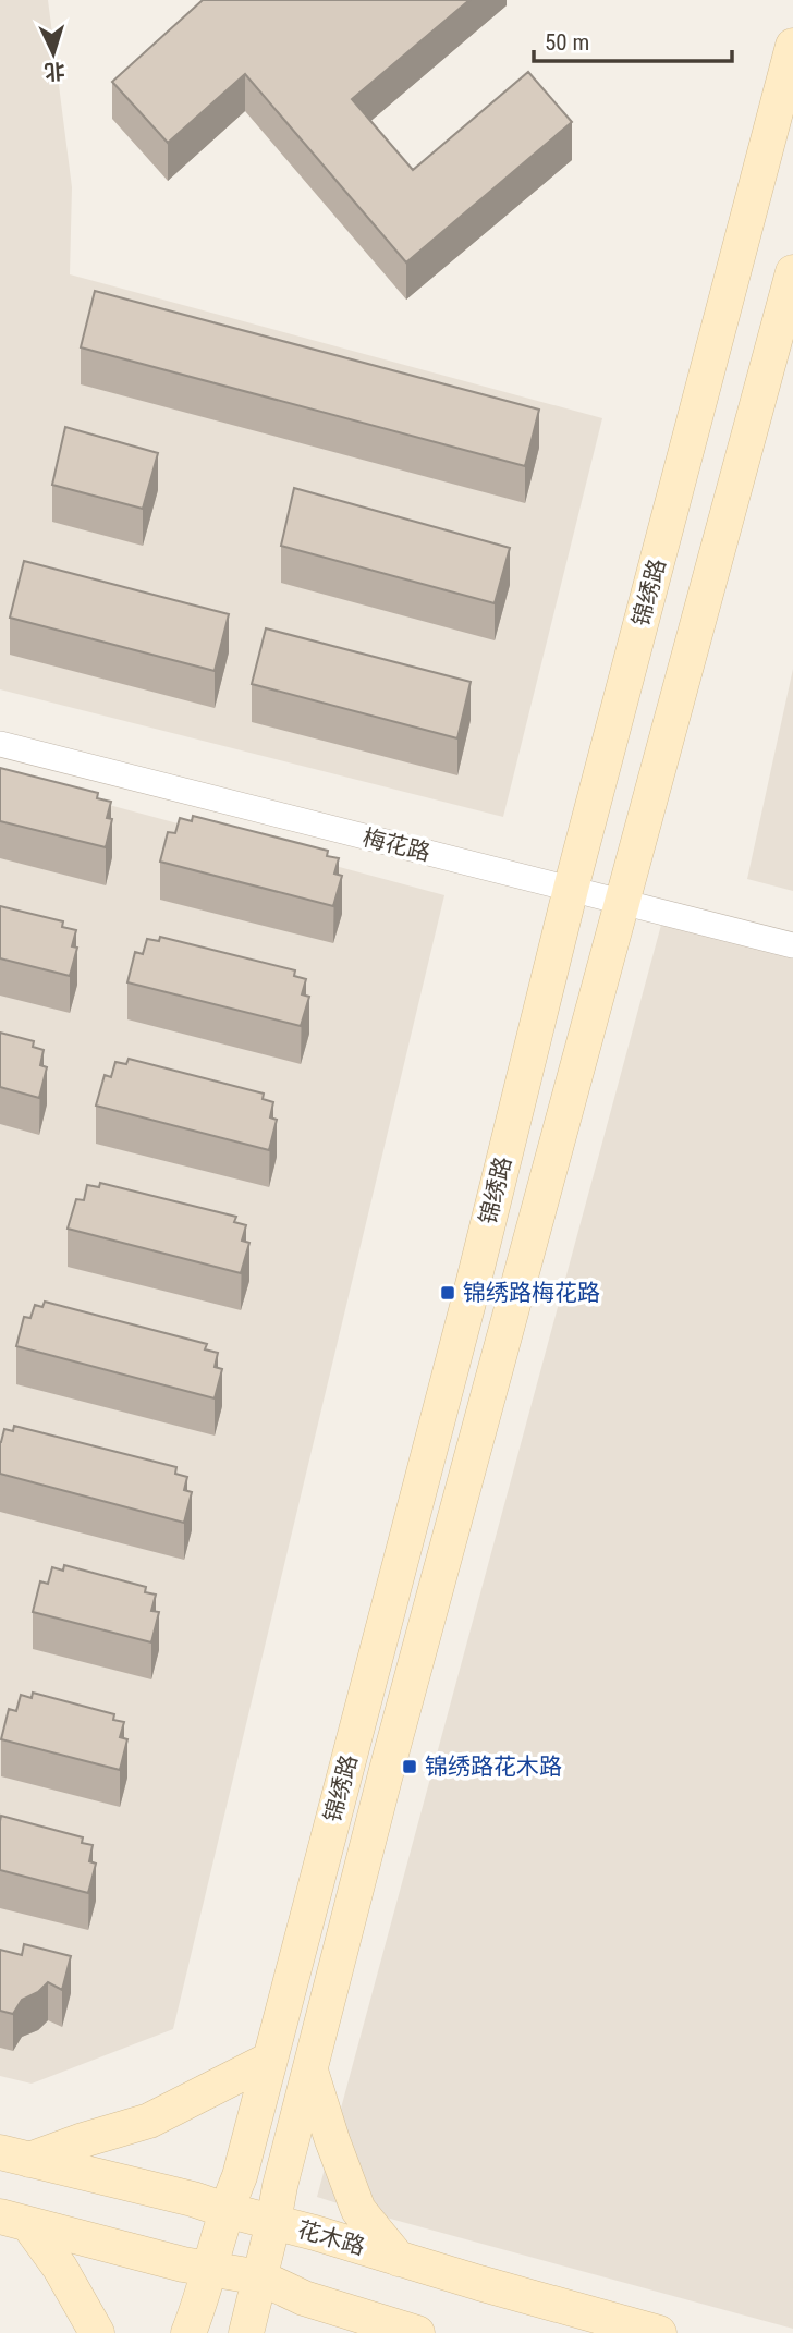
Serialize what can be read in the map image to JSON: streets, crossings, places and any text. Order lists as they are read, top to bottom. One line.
{"streets":{"main road":["锦绣路","花木路"],"street":["梅花路"]},"crossings":[["锦绣路","梅花路"],["锦绣路","花木路"]],"places":{"transit":["锦绣路梅花路","锦绣路花木路"]},"scale_bar":"50 m","north":"bottom"}
